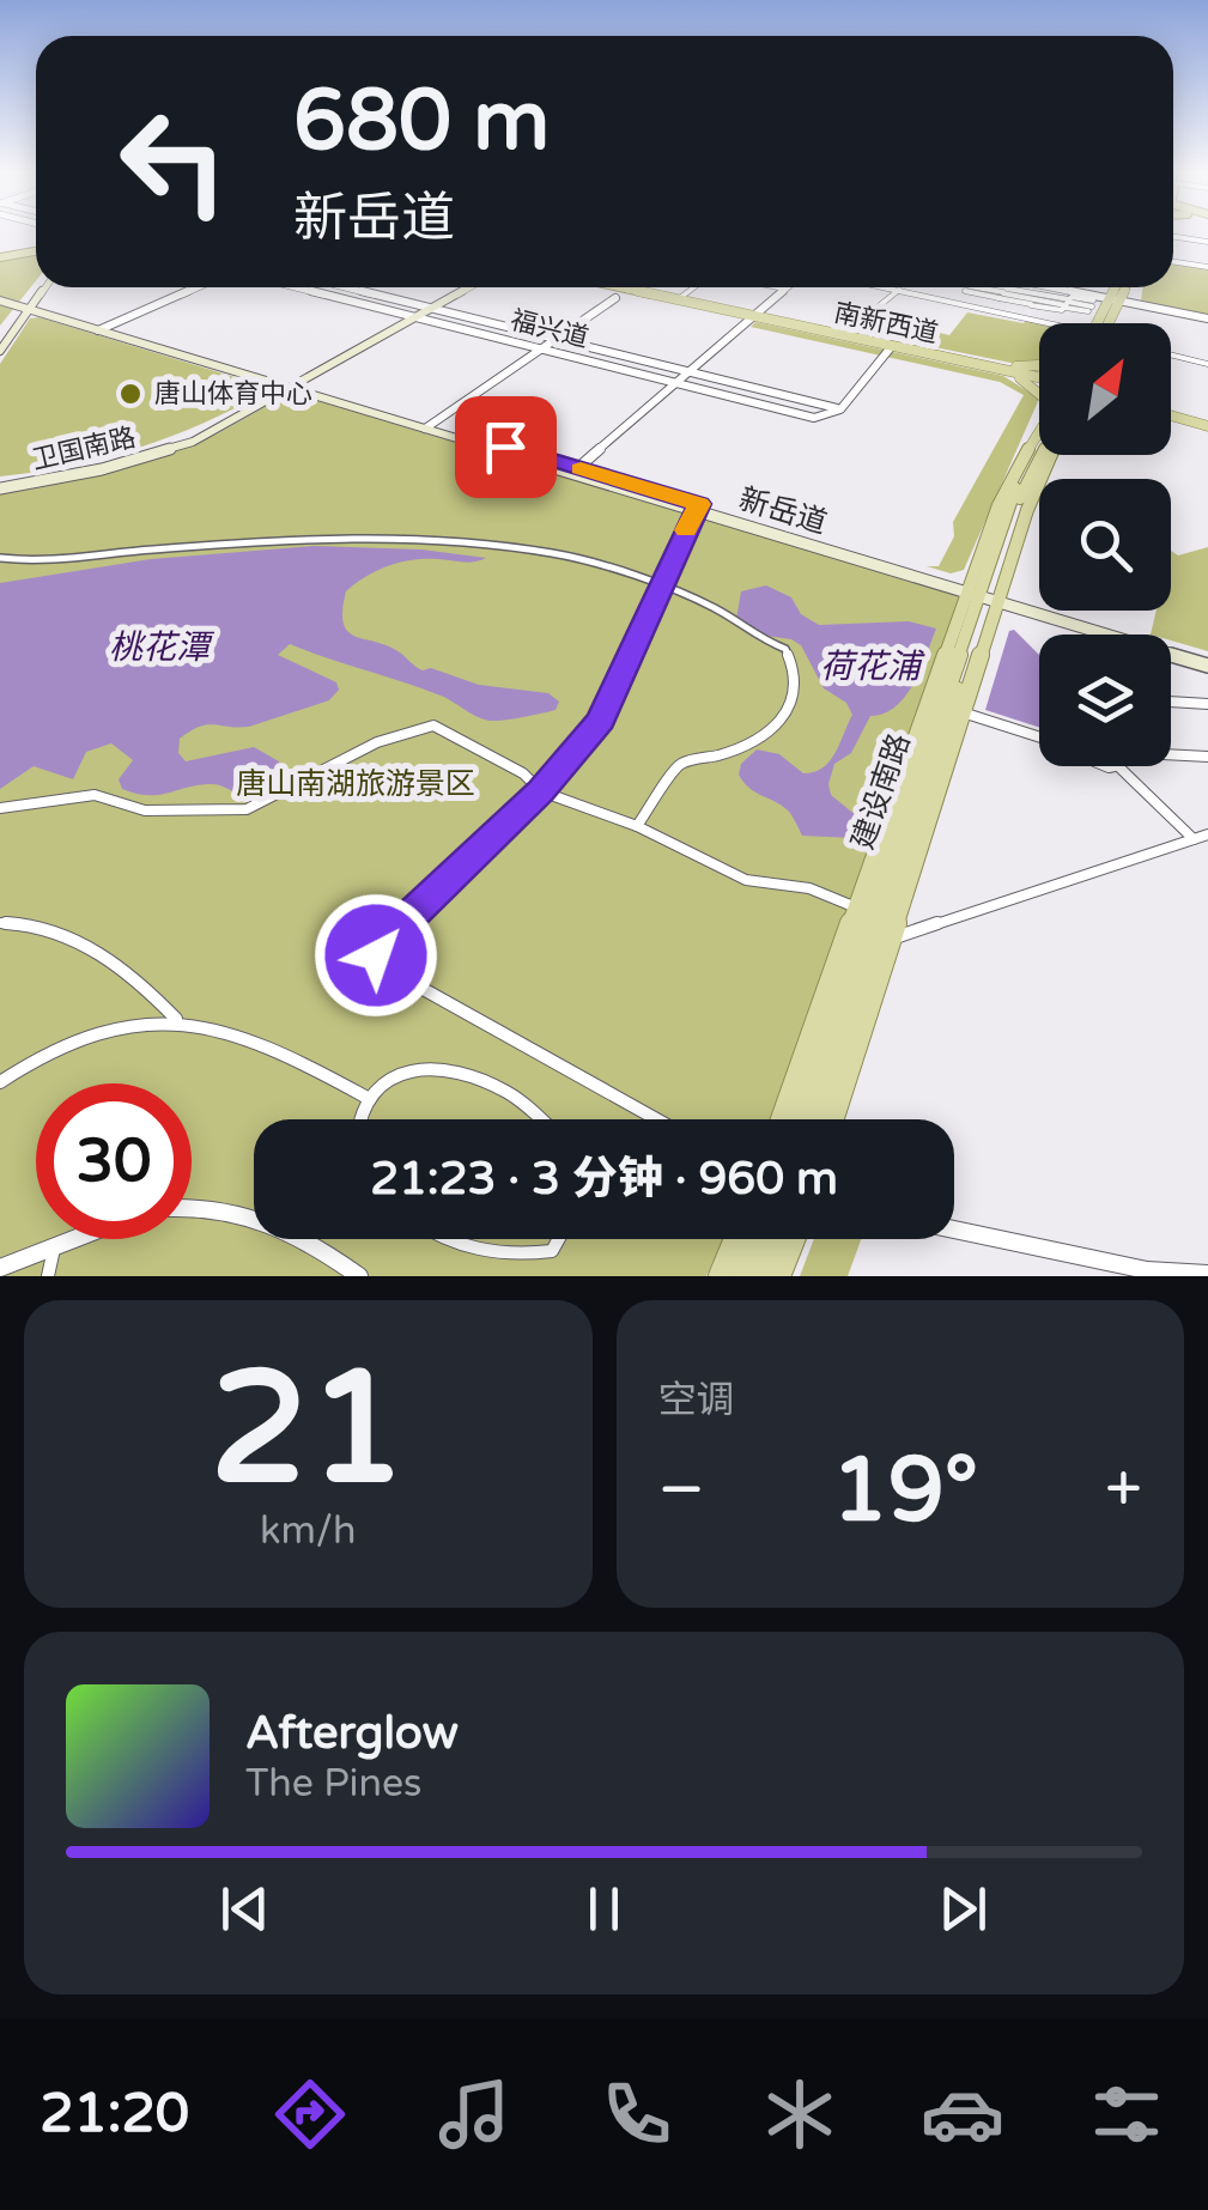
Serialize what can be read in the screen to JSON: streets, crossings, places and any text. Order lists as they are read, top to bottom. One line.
{"streets":{"main road":["南新西道","卫国南路","新岳道","建设南路"],"street":["福兴道"]},"crossings":[["福兴道","卫国南路"],["卫国南路","新岳道"],["新岳道","建设南路"]],"water":["桃花潭","荷花浦"],"parks":["唐山南湖旅游景区"],"places":["唐山体育中心"],"north":"top right","page":{"turn":["680 m","新岳道"],"limit":"30","trip":"21:23 · 3 分钟 · 960 m","tile":[["21","km/h"],"空调"],"heat":["−","19°","+"],"song":["Afterglow","The Pines"],"tabs":"21:20"}}
